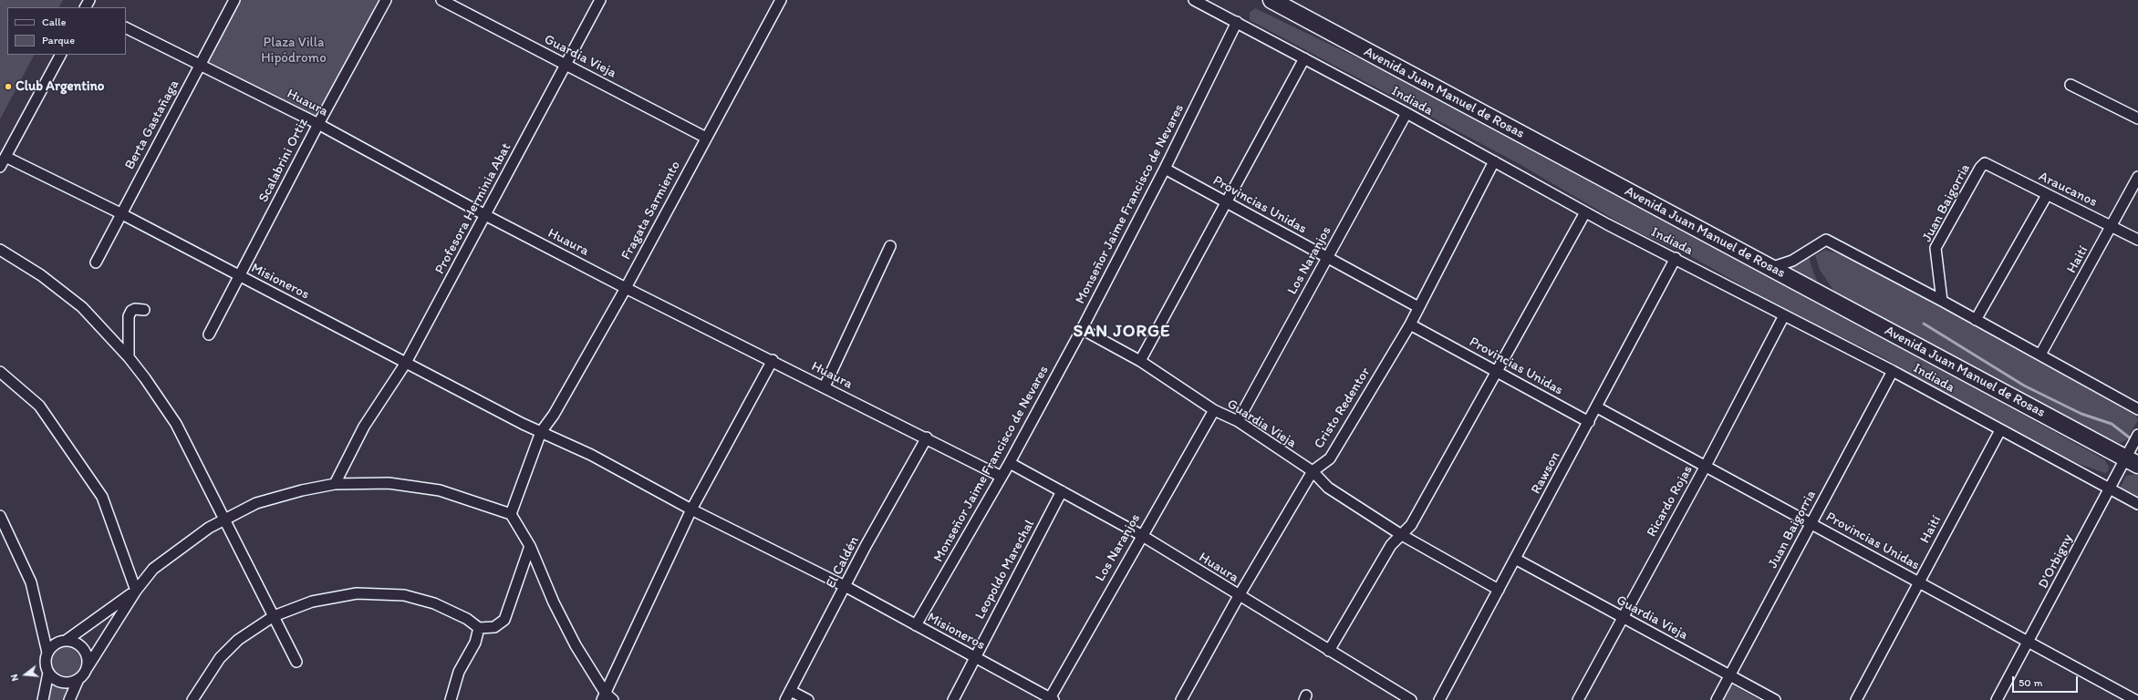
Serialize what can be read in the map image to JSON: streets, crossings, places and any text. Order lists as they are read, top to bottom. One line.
{"streets":{"main road":["Avenida Juan Manuel de Rosas"],"street":["Guardia Vieja","Indiada","Huaura","Berta Gastañaga","Scalabrini Ortiz","Araucanos","Juan Baigorria","Monseñor Jaime Francisco de Nevares","Provincias Unidas","Profesora Herminia Abat","Fragata Sarmiento","Haití","Los Naranjos","Misioneros","Cristo Redentor","Rawson","Ricardo Rojas","D'Orbigny","El Caldén","Leopoldo Marechal"]},"crossings":[["Guardia Vieja","Juan Baigorria"],["Guardia Vieja","Monseñor Jaime Francisco de Nevares"],["Guardia Vieja","Profesora Herminia Abat"],["Guardia Vieja","Fragata Sarmiento"],["Guardia Vieja","Los Naranjos"],["Guardia Vieja","Cristo Redentor"],["Guardia Vieja","Rawson"],["Guardia Vieja","Ricardo Rojas"],["Avenida Juan Manuel de Rosas","D'Orbigny"],["Indiada","Juan Baigorria"],["Indiada","Monseñor Jaime Francisco de Nevares"],["Indiada","Haití"],["Indiada","Los Naranjos"],["Indiada","Cristo Redentor"],["Indiada","Rawson"],["Indiada","Ricardo Rojas"],["Indiada","D'Orbigny"],["Huaura","Berta Gastañaga"],["Huaura","Scalabrini Ortiz"],["Huaura","Monseñor Jaime Francisco de Nevares"],["Huaura","Profesora Herminia Abat"],["Huaura","Fragata Sarmiento"],["Huaura","Los Naranjos"],["Huaura","Cristo Redentor"],["Huaura","El Caldén"],["Huaura","Leopoldo Marechal"],["Berta Gastañaga","Misioneros"],["Scalabrini Ortiz","Misioneros"],["Araucanos","Juan Baigorria"],["Araucanos","Haití"],["Juan Baigorria","Provincias Unidas"],["Monseñor Jaime Francisco de Nevares","Provincias Unidas"],["Monseñor Jaime Francisco de Nevares","Misioneros"],["Provincias Unidas","Haití"],["Provincias Unidas","Los Naranjos"],["Provincias Unidas","Cristo Redentor"],["Provincias Unidas","Rawson"],["Provincias Unidas","Ricardo Rojas"],["Provincias Unidas","D'Orbigny"],["Profesora Herminia Abat","Misioneros"],["Fragata Sarmiento","Misioneros"],["Los Naranjos","Misioneros"],["Misioneros","El Caldén"],["Misioneros","Leopoldo Marechal"]],"districts":["SAN JORGE"],"parks":["Plaza Villa Hipódromo"],"places":["Club Argentino"],"legend":["Calle","Parque"],"scale_bar":"50 m","north":"left"}
